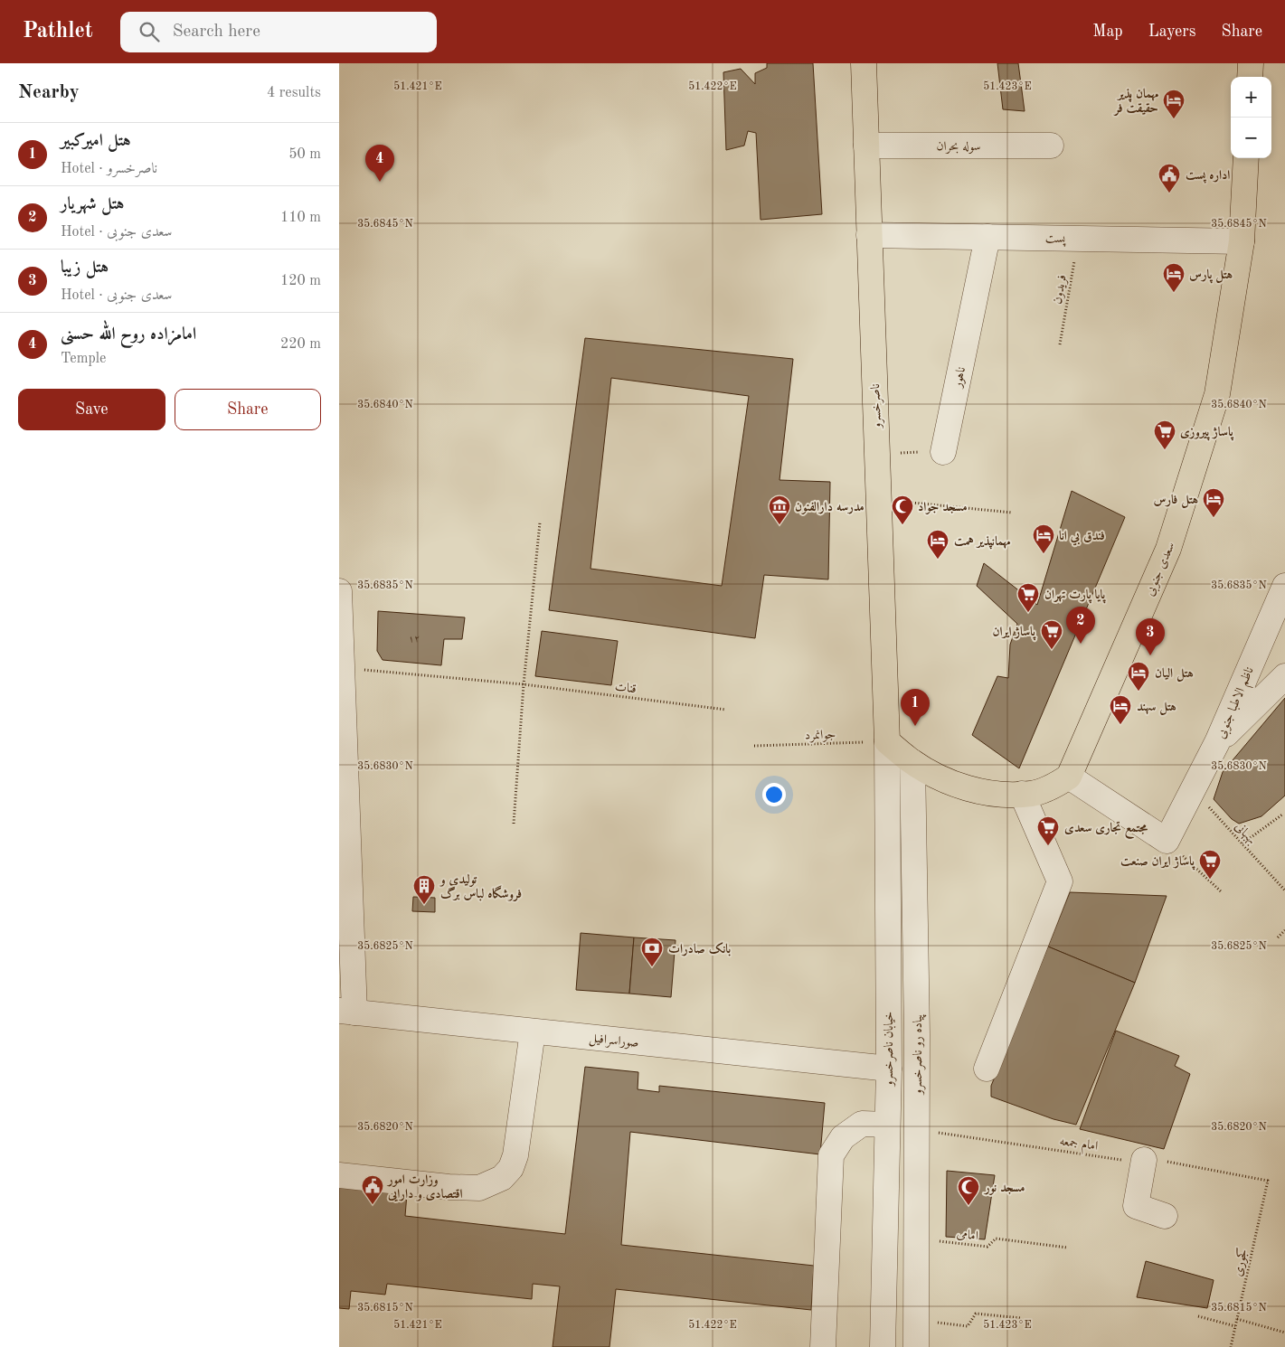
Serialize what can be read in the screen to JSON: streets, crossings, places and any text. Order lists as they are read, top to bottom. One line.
{"streets":{"main road":["ناصرخسرو","سعدی جنوبی"],"street":["سوله بحران","پست","ناهور","ناظم الاطبا جنوبی","صوراسرافیل","خیابان ناصرخسرو","پیاده رو ناصرخسرو"],"path":["فریدون","قنات","جوانمرد","بهبهانی","امام جمعه","امامی","کجوری"]},"crossings":[["سوله بحران","ناصرخسرو"],["پست","فریدون"],["پست","ناهور"],["پست","ناصرخسرو"],["پست","سعدی جنوبی"],["ناصرخسرو","جوانمرد"],["ناصرخسرو","خیابان ناصرخسرو"],["ناظم الاطبا جنوبی","بهبهانی"],["جوانمرد","خیابان ناصرخسرو"],["صوراسرافیل","خیابان ناصرخسرو"],["پیاده رو ناصرخسرو","امام جمعه"],["پیاده رو ناصرخسرو","امامی"],["امام جمعه","کجوری"]],"places":{"hotel":["مهمان پذیر حقیقت فر","هتل پارس","هتل فارس","فندق بي انا","مهمانپذیر همت","هتل الیان","هتل سهند"],"public building":["اداره پست","وزارت امور اقتصادی و دارایی"],"supermarket":["پاساژ پیروزی","پایا پارت تهران","پاساژ ایران","مجتمع تجاری سعدی","پاساژ ایران صنعت"],"museum":["مدرسه دارالفنون"],"mosque":["مسجد جواد","مسجد نور"],"building":["تولیدی و فروشگاه لباس برگ"],"bank":["بانک صادرات"]},"house_numbers":["۱۲"],"page":{"header":"Pathlet","search":"Search here","nav":["Map","Layers","Share"],"heading":["Nearby","4 results"],"map_buttons":["+","−"],"list":[{"mark":"1","name":"هتل امیرکبیر","note":"Hotel · ناصرخسرو","value":"50 m"},{"mark":"2","name":"هتل شهریار","note":"Hotel · سعدی جنوبی","value":"110 m"},{"mark":"3","name":"هتل زیبا","note":"Hotel · سعدی جنوبی","value":"120 m"},{"mark":"4","name":"امامزاده روح الله حسنی","note":"Temple","value":"220 m"}],"pins":["4","2","3","1"],"buttons":["Save","Share"]},"coordinates":["51.421°E","51.422°E","51.423°E","35.6845°N","35.6840°N","35.6835°N","35.6830°N","35.6825°N","35.6820°N","35.6815°N"]}
